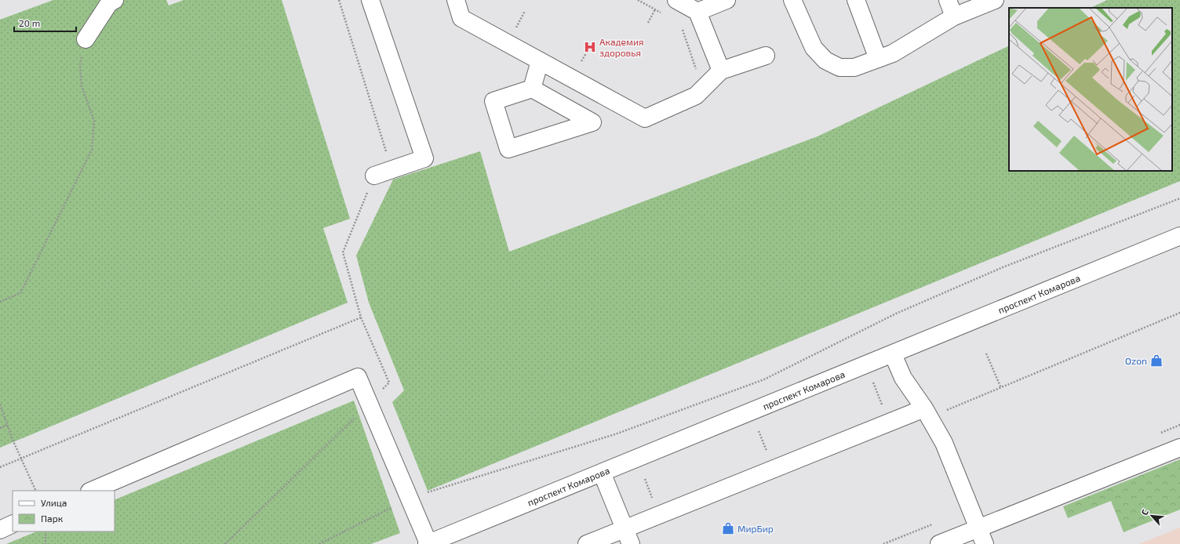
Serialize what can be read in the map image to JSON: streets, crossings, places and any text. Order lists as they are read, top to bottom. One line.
{"streets":{"main road":["проспект Комарова"]},"places":{"hospital":["Академия здоровья"],"shop":["Ozon","МирБир"]},"legend":["Улица","Парк"],"scale_bar":"20 m","north":"top left"}
